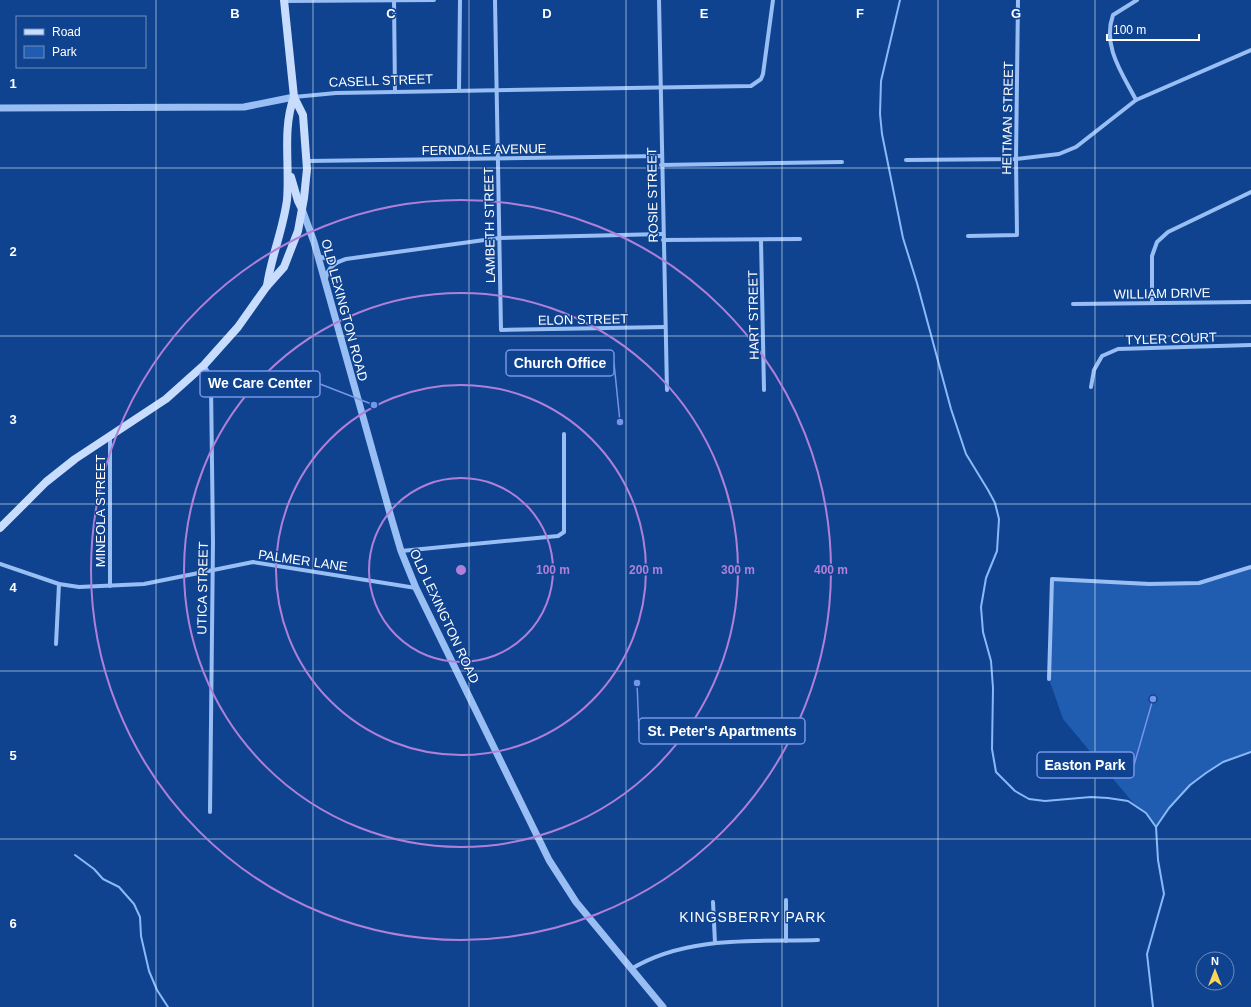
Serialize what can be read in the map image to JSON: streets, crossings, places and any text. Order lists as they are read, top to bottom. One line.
{"streets":{"main road":["OLD LEXINGTON ROAD"],"street":["CASELL STREET","HEITMAN STREET","FERNDALE AVENUE","ROSIE STREET","LAMBETH STREET","WILLIAM DRIVE","HART STREET","ELON STREET","TYLER COURT","MINEOLA STREET","PALMER LANE","UTICA STREET"]},"crossings":[["CASELL STREET","ROSIE STREET"],["CASELL STREET","LAMBETH STREET"],["CASELL STREET","OLD LEXINGTON ROAD"],["FERNDALE AVENUE","ROSIE STREET"],["FERNDALE AVENUE","LAMBETH STREET"],["FERNDALE AVENUE","OLD LEXINGTON ROAD"],["ROSIE STREET","ELON STREET"],["LAMBETH STREET","ELON STREET"],["OLD LEXINGTON ROAD","PALMER LANE"],["MINEOLA STREET","PALMER LANE"],["PALMER LANE","UTICA STREET"]],"districts":["KINGSBERRY PARK"],"places":["We Care Center","Church Office","St. Peter's Apartments","Easton Park"],"legend":["Road","Park"],"scale_bar":"100 m","north":"top","grid":{"columns":["B","C","D","E","F","G"],"rows":["1","2","3","4","5","6"]},"rings":["100 m","200 m","300 m","400 m"]}
